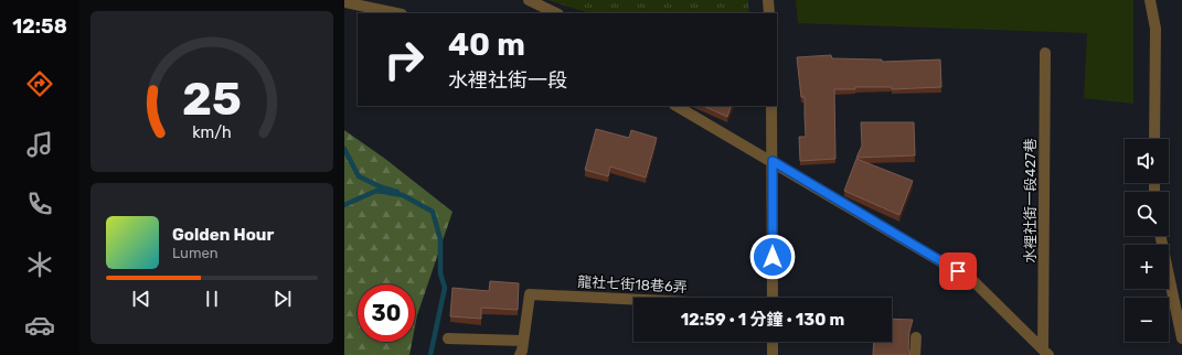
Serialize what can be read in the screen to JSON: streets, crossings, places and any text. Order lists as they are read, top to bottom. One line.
{"streets":{"street":["水裡社街一段427巷","龍社七街18巷6弄"]},"page":{"tabs":"12:58","turn":["40 m","水裡社街一段"],"map_buttons":["+","−"],"song":["Golden Hour","Lumen"],"limit":"30","trip":"12:59 · 1 分鐘 · 130 m","gauge":["25","km/h"]}}
